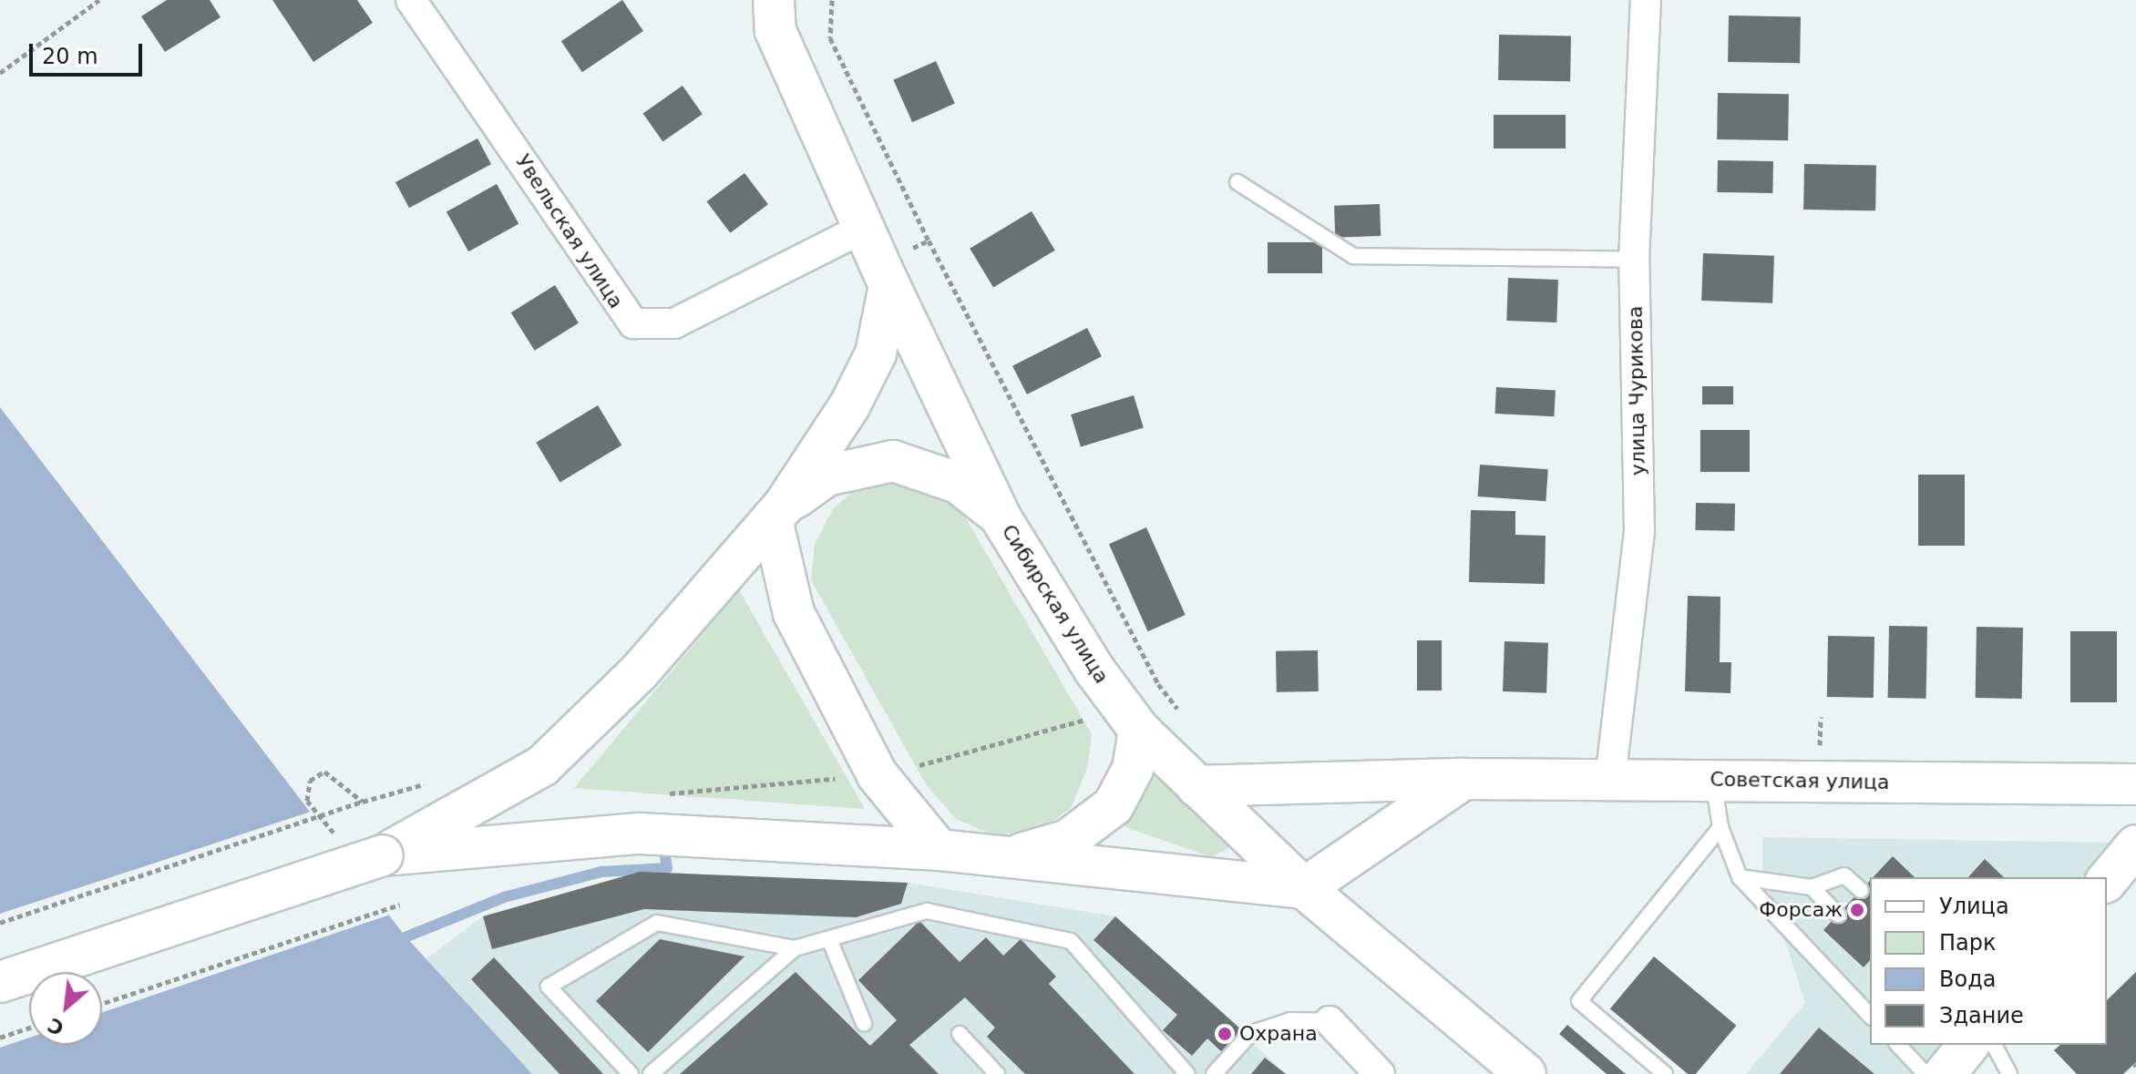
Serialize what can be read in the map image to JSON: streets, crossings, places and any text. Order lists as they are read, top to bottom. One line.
{"streets":{"street":["Увельская улица","улица Чурикова","Сибирская улица","Советская улица"]},"crossings":[["Увельская улица","Сибирская улица"],["улица Чурикова","Советская улица"],["Сибирская улица","Советская улица"]],"places":["Форсаж","Охрана"],"legend":["Улица","Парк","Вода","Здание"],"scale_bar":"20 m","north":"bottom left"}
